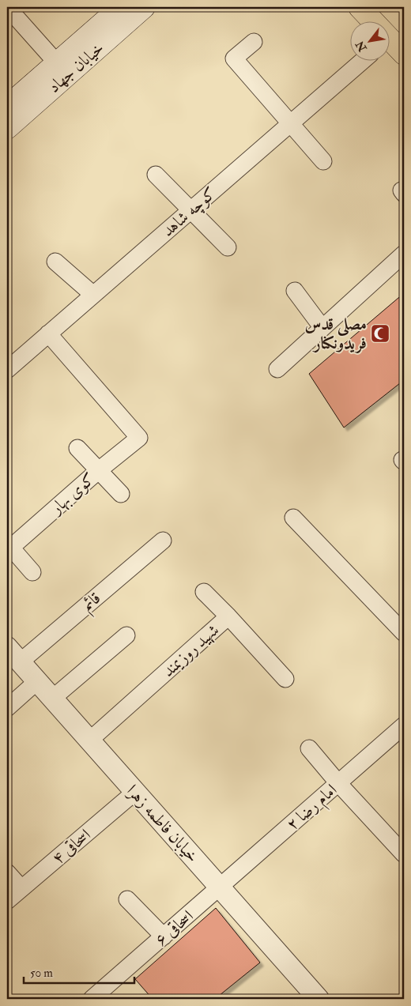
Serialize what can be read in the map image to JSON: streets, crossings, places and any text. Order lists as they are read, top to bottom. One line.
{"streets":{"main road":["خیابان جهاد"],"street":["کوچه شاهد","کوی بهار","قائم","شهید روزیمند","امام رضا ۲","خیابان فاطمه زهرا","اسحاقی ۴","اسحاقی ۶"]},"crossings":[["کوچه شاهد","کوی بهار"],["قائم","خیابان فاطمه زهرا"],["شهید روزیمند","خیابان فاطمه زهرا"],["امام رضا ۲","خیابان فاطمه زهرا"],["امام رضا ۲","اسحاقی ۶"],["خیابان فاطمه زهرا","اسحاقی ۴"],["خیابان فاطمه زهرا","اسحاقی ۶"]],"places":{"mosque":["مصلی قدس فریدونکنار"]},"scale_bar":"50 m","north":"bottom left"}
